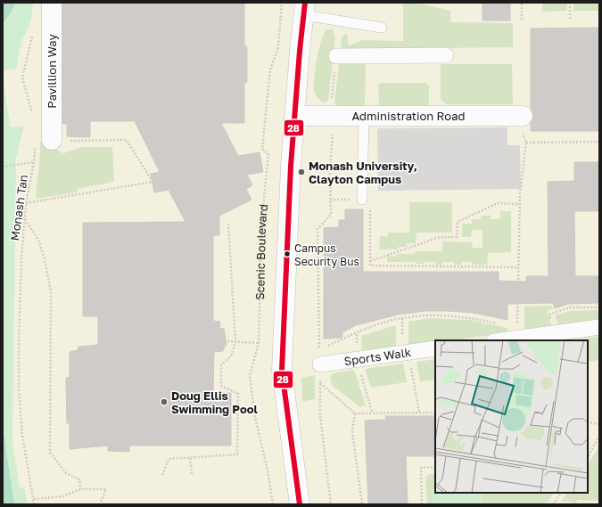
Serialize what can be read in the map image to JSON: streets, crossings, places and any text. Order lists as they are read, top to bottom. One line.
{"streets":{"street":["Pavillion Way","Administration Road","Sports Walk"],"path":["Monash Tan","Scenic Boulevard"]},"crossings":[["Pavillion Way","Monash Tan"]],"places":["Monash University, Clayton Campus","Campus Security Bus","Doug Ellis Swimming Pool"],"lines":["transit line 28"]}
